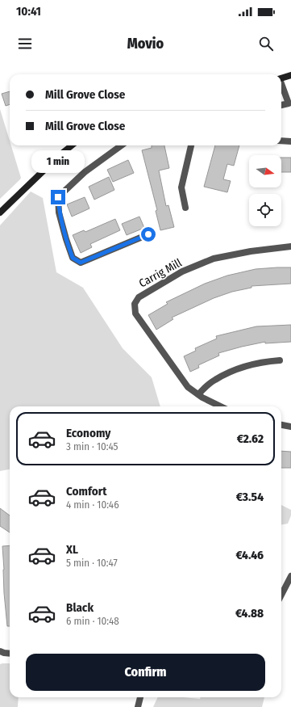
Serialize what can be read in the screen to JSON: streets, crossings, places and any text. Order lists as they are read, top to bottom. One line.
{"streets":{"street":["Carrig Mill"]},"north":"right","page":{"status":"10:41","header":"Movio","banner":["Mill Grove Close","Mill Grove Close"],"bubble":"1 min","list":[{"name":"Economy","note":"3 min · 10:45","value":"€2.62"},{"name":"Comfort","note":"4 min · 10:46","value":"€3.54"},{"name":"XL","note":"5 min · 10:47","value":"€4.46"},{"name":"Black","note":"6 min · 10:48","value":"€4.88"}],"buttons":"Confirm"}}
